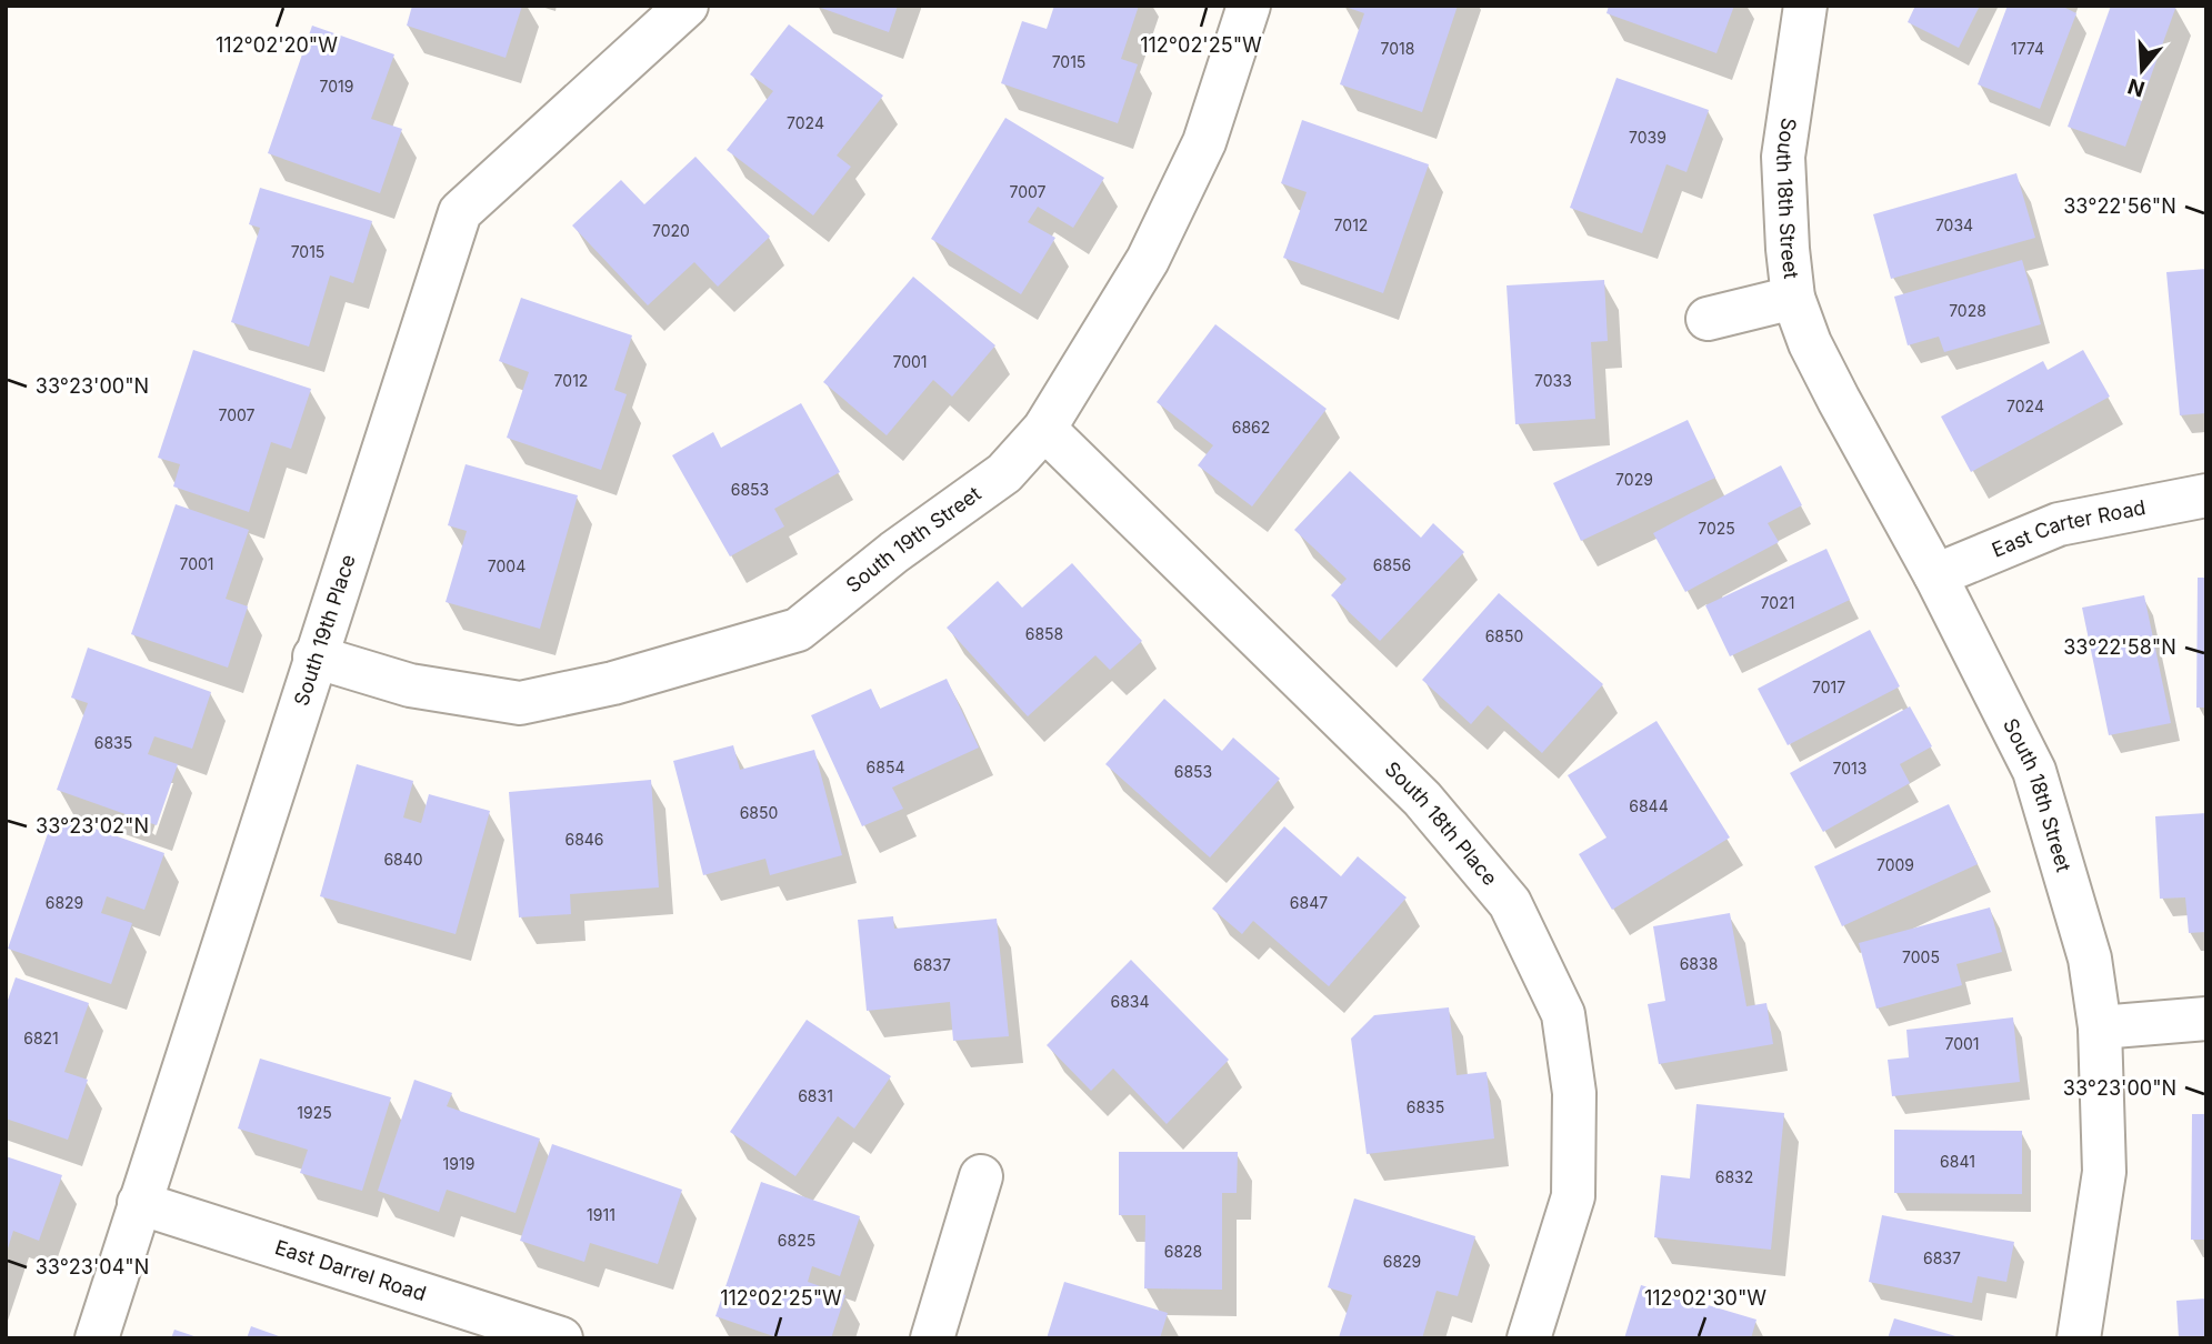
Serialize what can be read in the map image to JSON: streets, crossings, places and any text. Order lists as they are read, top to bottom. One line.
{"streets":{"street":["South 18th Street","East Carter Road","South 19th Street","South 19th Place","South 18th Place","East Darrel Road"]},"crossings":[["South 18th Street","East Carter Road"],["South 19th Street","South 19th Place"],["South 19th Street","South 18th Place"],["South 19th Place","East Darrel Road"]],"house_numbers":["7018","1774","7015","7019","7024","7039","7007","7012","7034","7020","7015","7028","7001","7012","7033","7024","7007","6862","7029","6853","7025","7001","6856","7004","7021","6858","6850","7017","6835","6854","7013","6853","6844","6850","6846","6840","7009","6829","6847","7005","6838","6837","6834","6821","7001","6831","6835","1925","6841","1919","6832","1911","6825","6828","6837","6829"],"north":"bottom","coordinates":["112°02'20\"W","112°02'25\"W","33°22'56\"N","33°23'00\"N","33°22'58\"N","33°23'02\"N","33°23'04\"N","112°02'30\"W"]}
